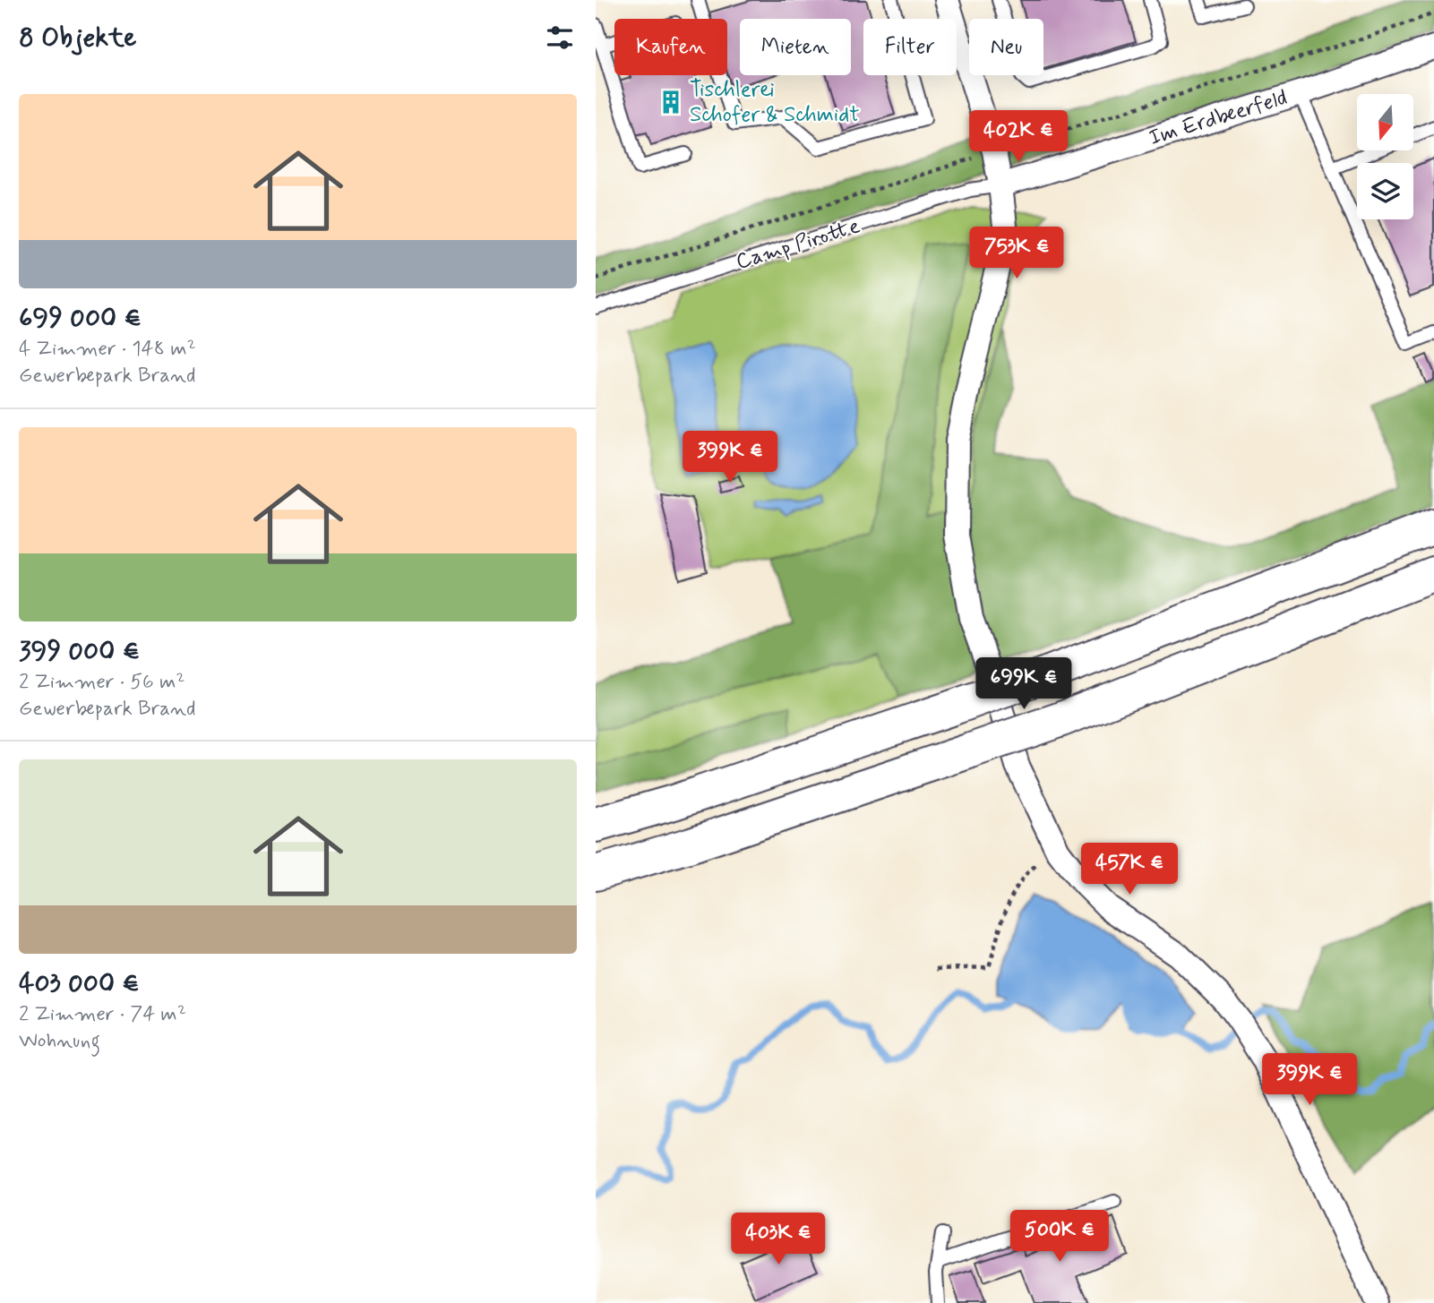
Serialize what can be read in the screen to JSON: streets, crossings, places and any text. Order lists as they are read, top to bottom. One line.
{"streets":{"street":["Im Erdbeerfeld"],"lane":["Camp Pirotte"]},"crossings":[["Im Erdbeerfeld","Camp Pirotte"]],"places":{"building":["Tischlerei Schofer & Schmidt"]},"north":"bottom","page":{"heading":"8 Objekte","chip":["Kaufen","Mieten","Filter","Neu"],"list":[{"name":"699 000 €","note":"4 Zimmer · 148 m² · Gewerbepark Brand"},{"name":"399 000 €","note":"2 Zimmer · 56 m² · Gewerbepark Brand"},{"name":"403 000 €","note":"2 Zimmer · 74 m² · Wohnung"}],"price":["402K €","753K €","399K €","699K €","457K €","399K €","500K €","403K €"]}}
